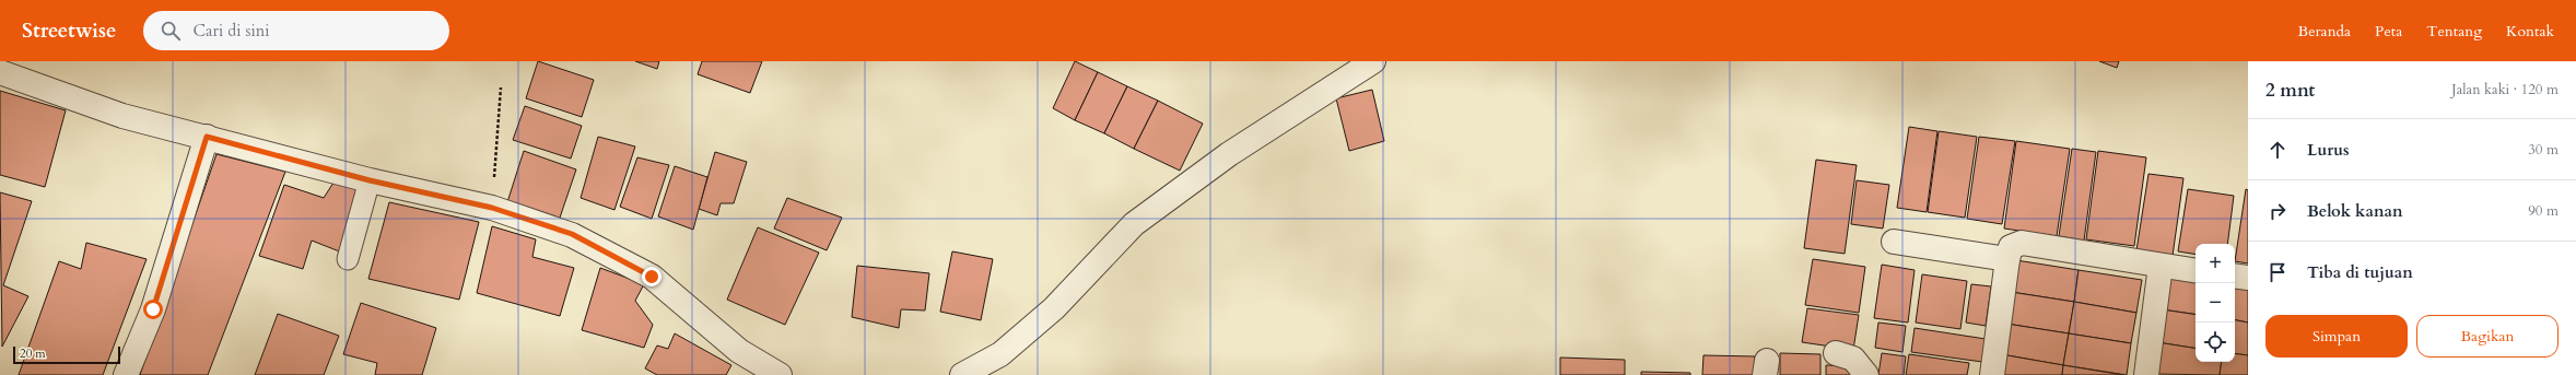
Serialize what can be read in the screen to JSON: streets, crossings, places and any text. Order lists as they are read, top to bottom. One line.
{"scale_bar":"20 m","page":{"header":"Streetwise","search":"Cari di sini","nav":["Beranda","Peta","Tentang","Kontak"],"heading":["2 mnt","Jalan kaki · 120 m"],"list":[["Lurus","30 m"],["Belok kanan","90 m"],"Tiba di tujuan"],"map_buttons":["+","−"],"buttons":["Simpan","Bagikan"],"scale":"20 m"}}
